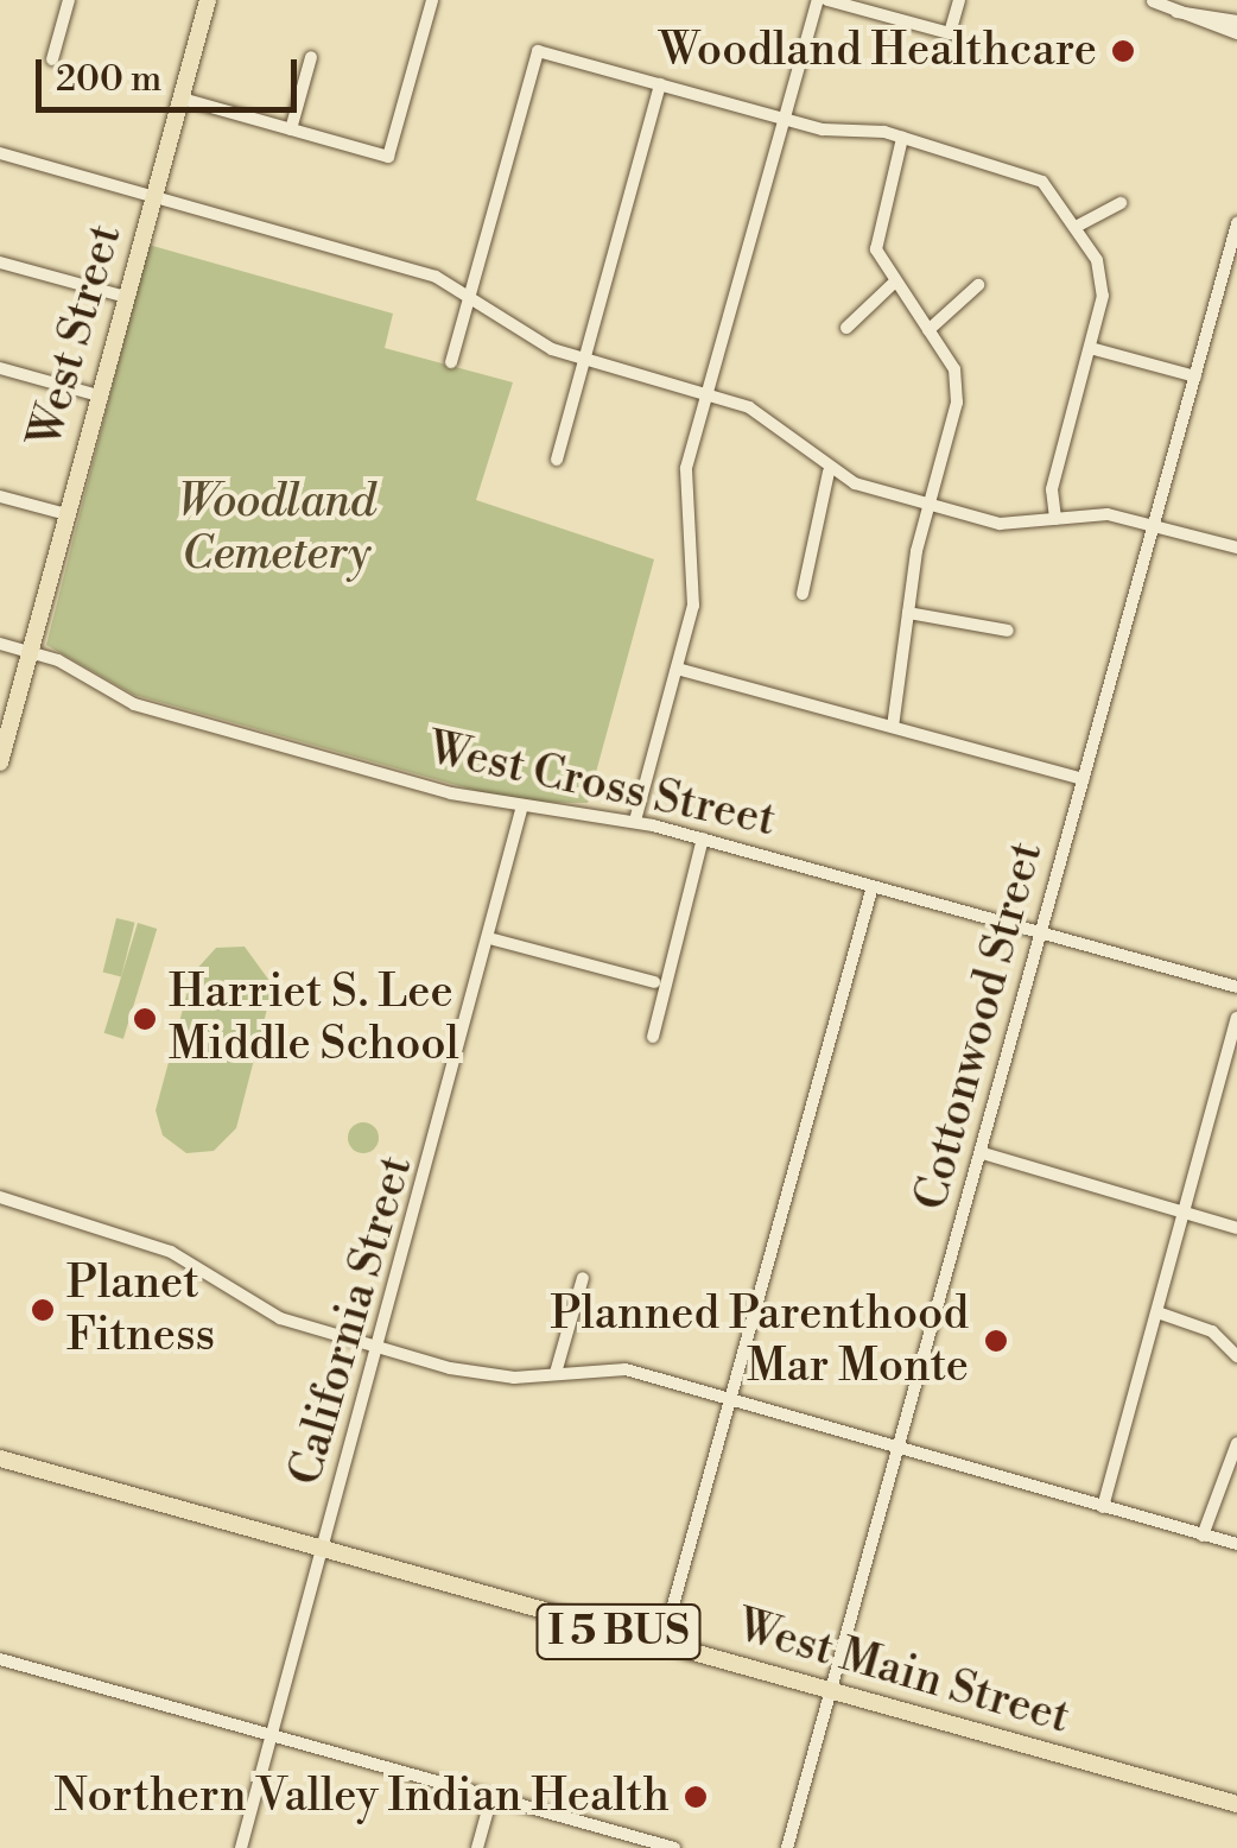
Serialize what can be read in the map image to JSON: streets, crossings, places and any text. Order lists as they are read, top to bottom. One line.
{"streets":{"main road":["West Street","I 5 BUS","West Main Street"],"street":["West Cross Street","Cottonwood Street","California Street"]},"crossings":[["West Street","West Cross Street"],["West Cross Street","Cottonwood Street"],["West Cross Street","California Street"],["Cottonwood Street","West Main Street"],["California Street","West Main Street"]],"parks":["Woodland Cemetery"],"places":["Woodland Healthcare","Harriet S. Lee Middle School","Planet Fitness","Planned Parenthood Mar Monte","Northern Valley Indian Health"],"scale_bar":"200 m"}
